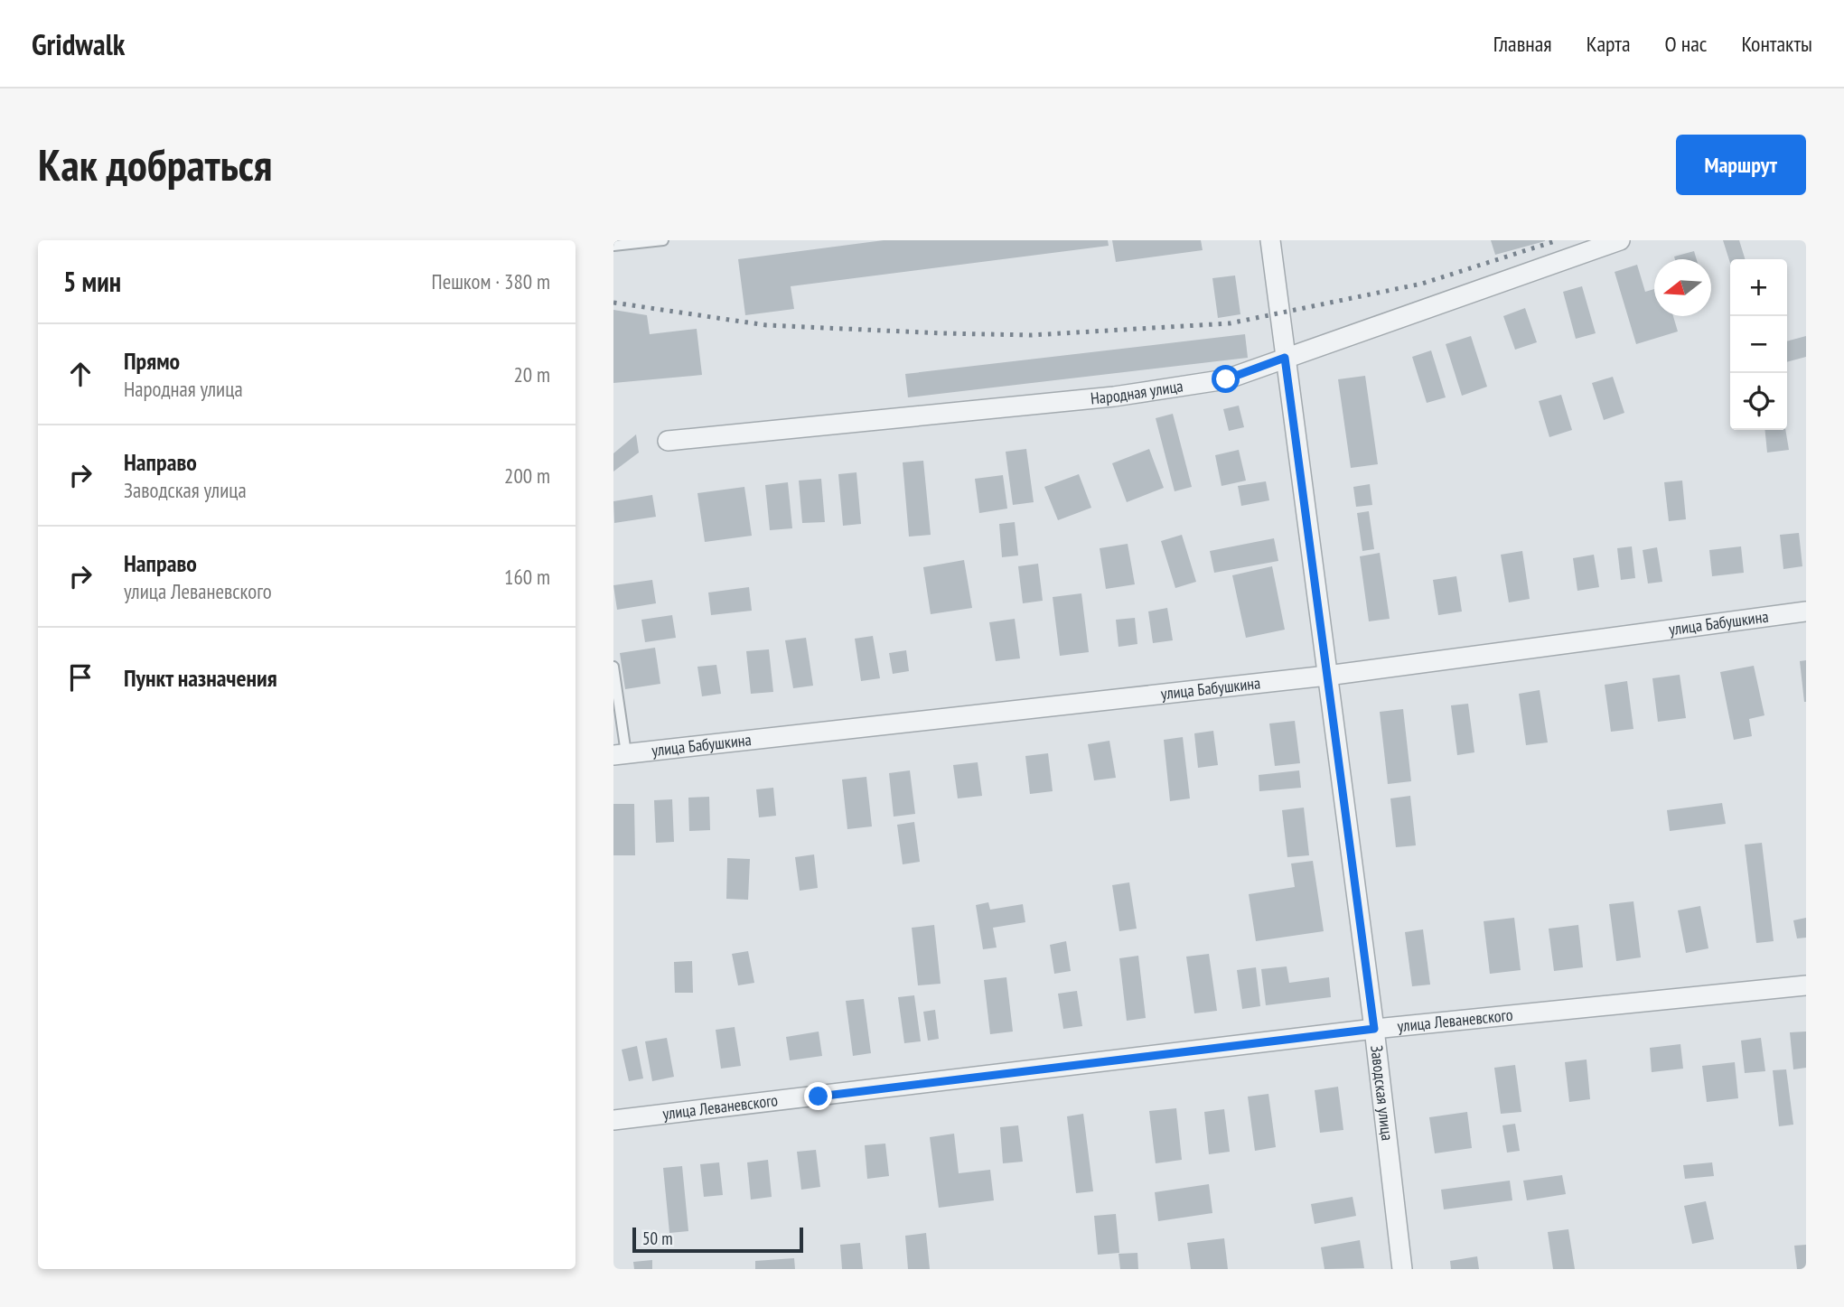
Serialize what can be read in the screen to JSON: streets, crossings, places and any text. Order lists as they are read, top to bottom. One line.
{"streets":{"street":["Народная улица","улица Бабушкина","улица Леваневского","Заводская улица"]},"crossings":[["Народная улица","Заводская улица"],["улица Бабушкина","Заводская улица"],["улица Леваневского","Заводская улица"]],"scale_bar":"50 m","north":"left","page":{"header":"Gridwalk","nav":["Главная","Карта","О нас","Контакты"],"buttons":"Маршрут","title":"Как добраться","heading":["5 мин","Пешком · 380 m"],"map_buttons":["+","−"],"list":[["Прямо","Народная улица","20 m"],["Направо","Заводская улица","200 m"],["Направо","улица Леваневского","160 m"],"Пункт назначения"],"scale":"50 m"}}
